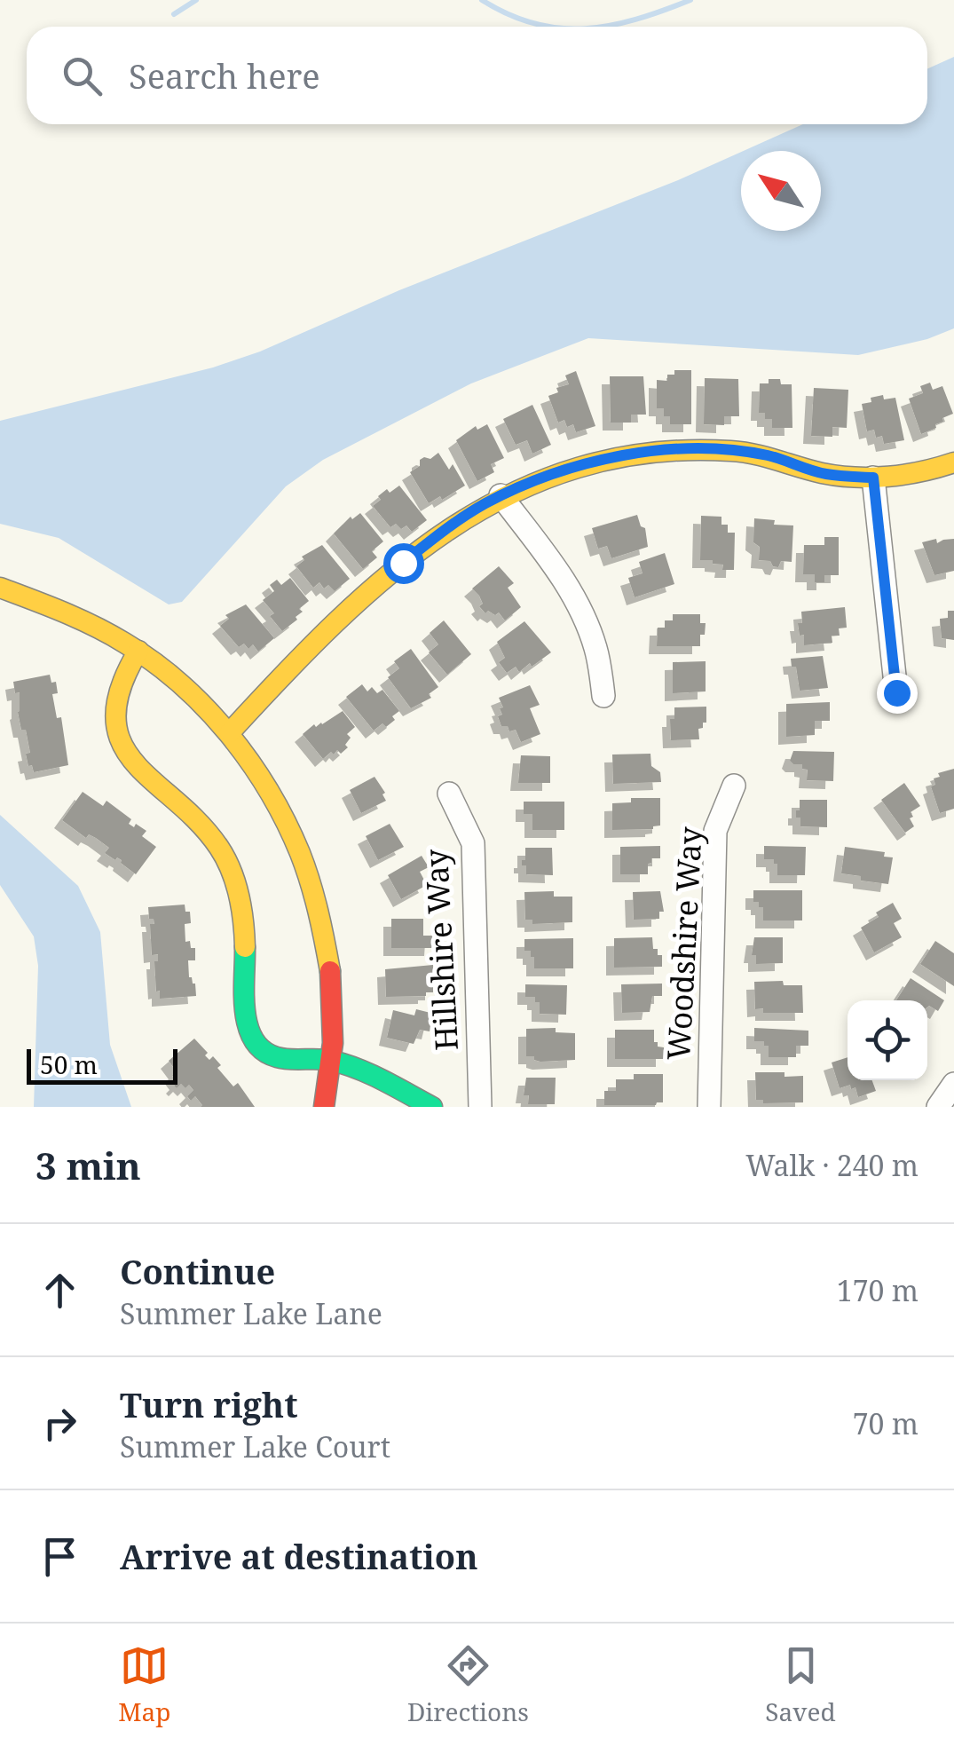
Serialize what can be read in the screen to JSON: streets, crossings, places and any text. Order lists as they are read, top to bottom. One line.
{"streets":{"street":["Woodshire Way","Hillshire Way"]},"scale_bar":"50 m","north":"top left","page":{"search":"Search here","scale":"50 m","heading":["3 min","Walk · 240 m"],"list":[["Continue","Summer Lake Lane","170 m"],["Turn right","Summer Lake Court","70 m"],"Arrive at destination"],"nav":["Map","Directions","Saved"]}}
